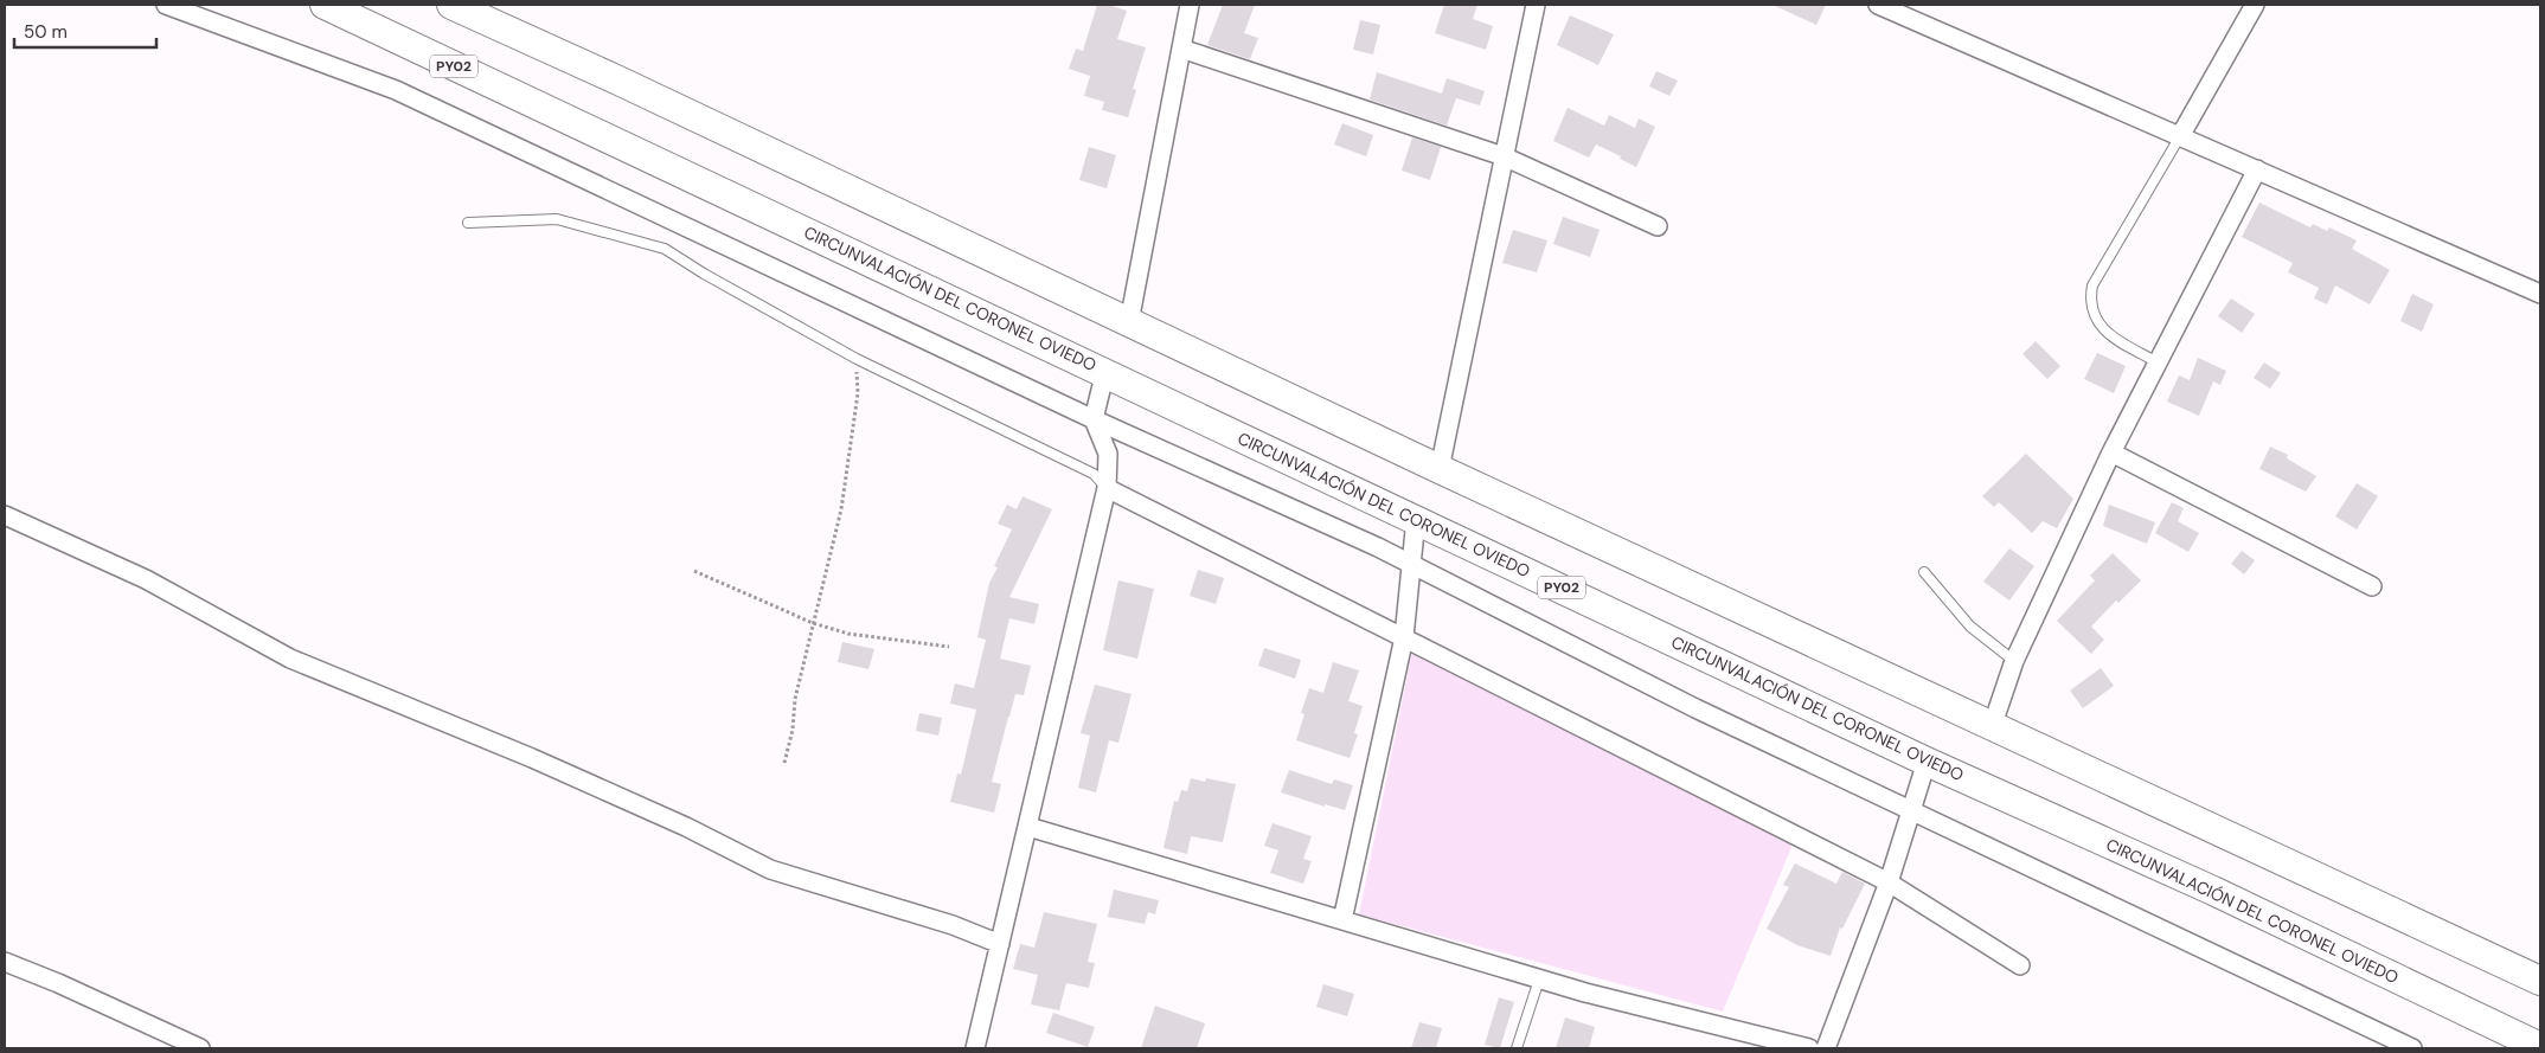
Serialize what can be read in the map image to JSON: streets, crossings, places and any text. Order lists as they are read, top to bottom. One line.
{"streets":{"highway":["PY02","CIRCUNVALACIÓN DEL CORONEL OVIEDO"]},"scale_bar":"50 m"}
